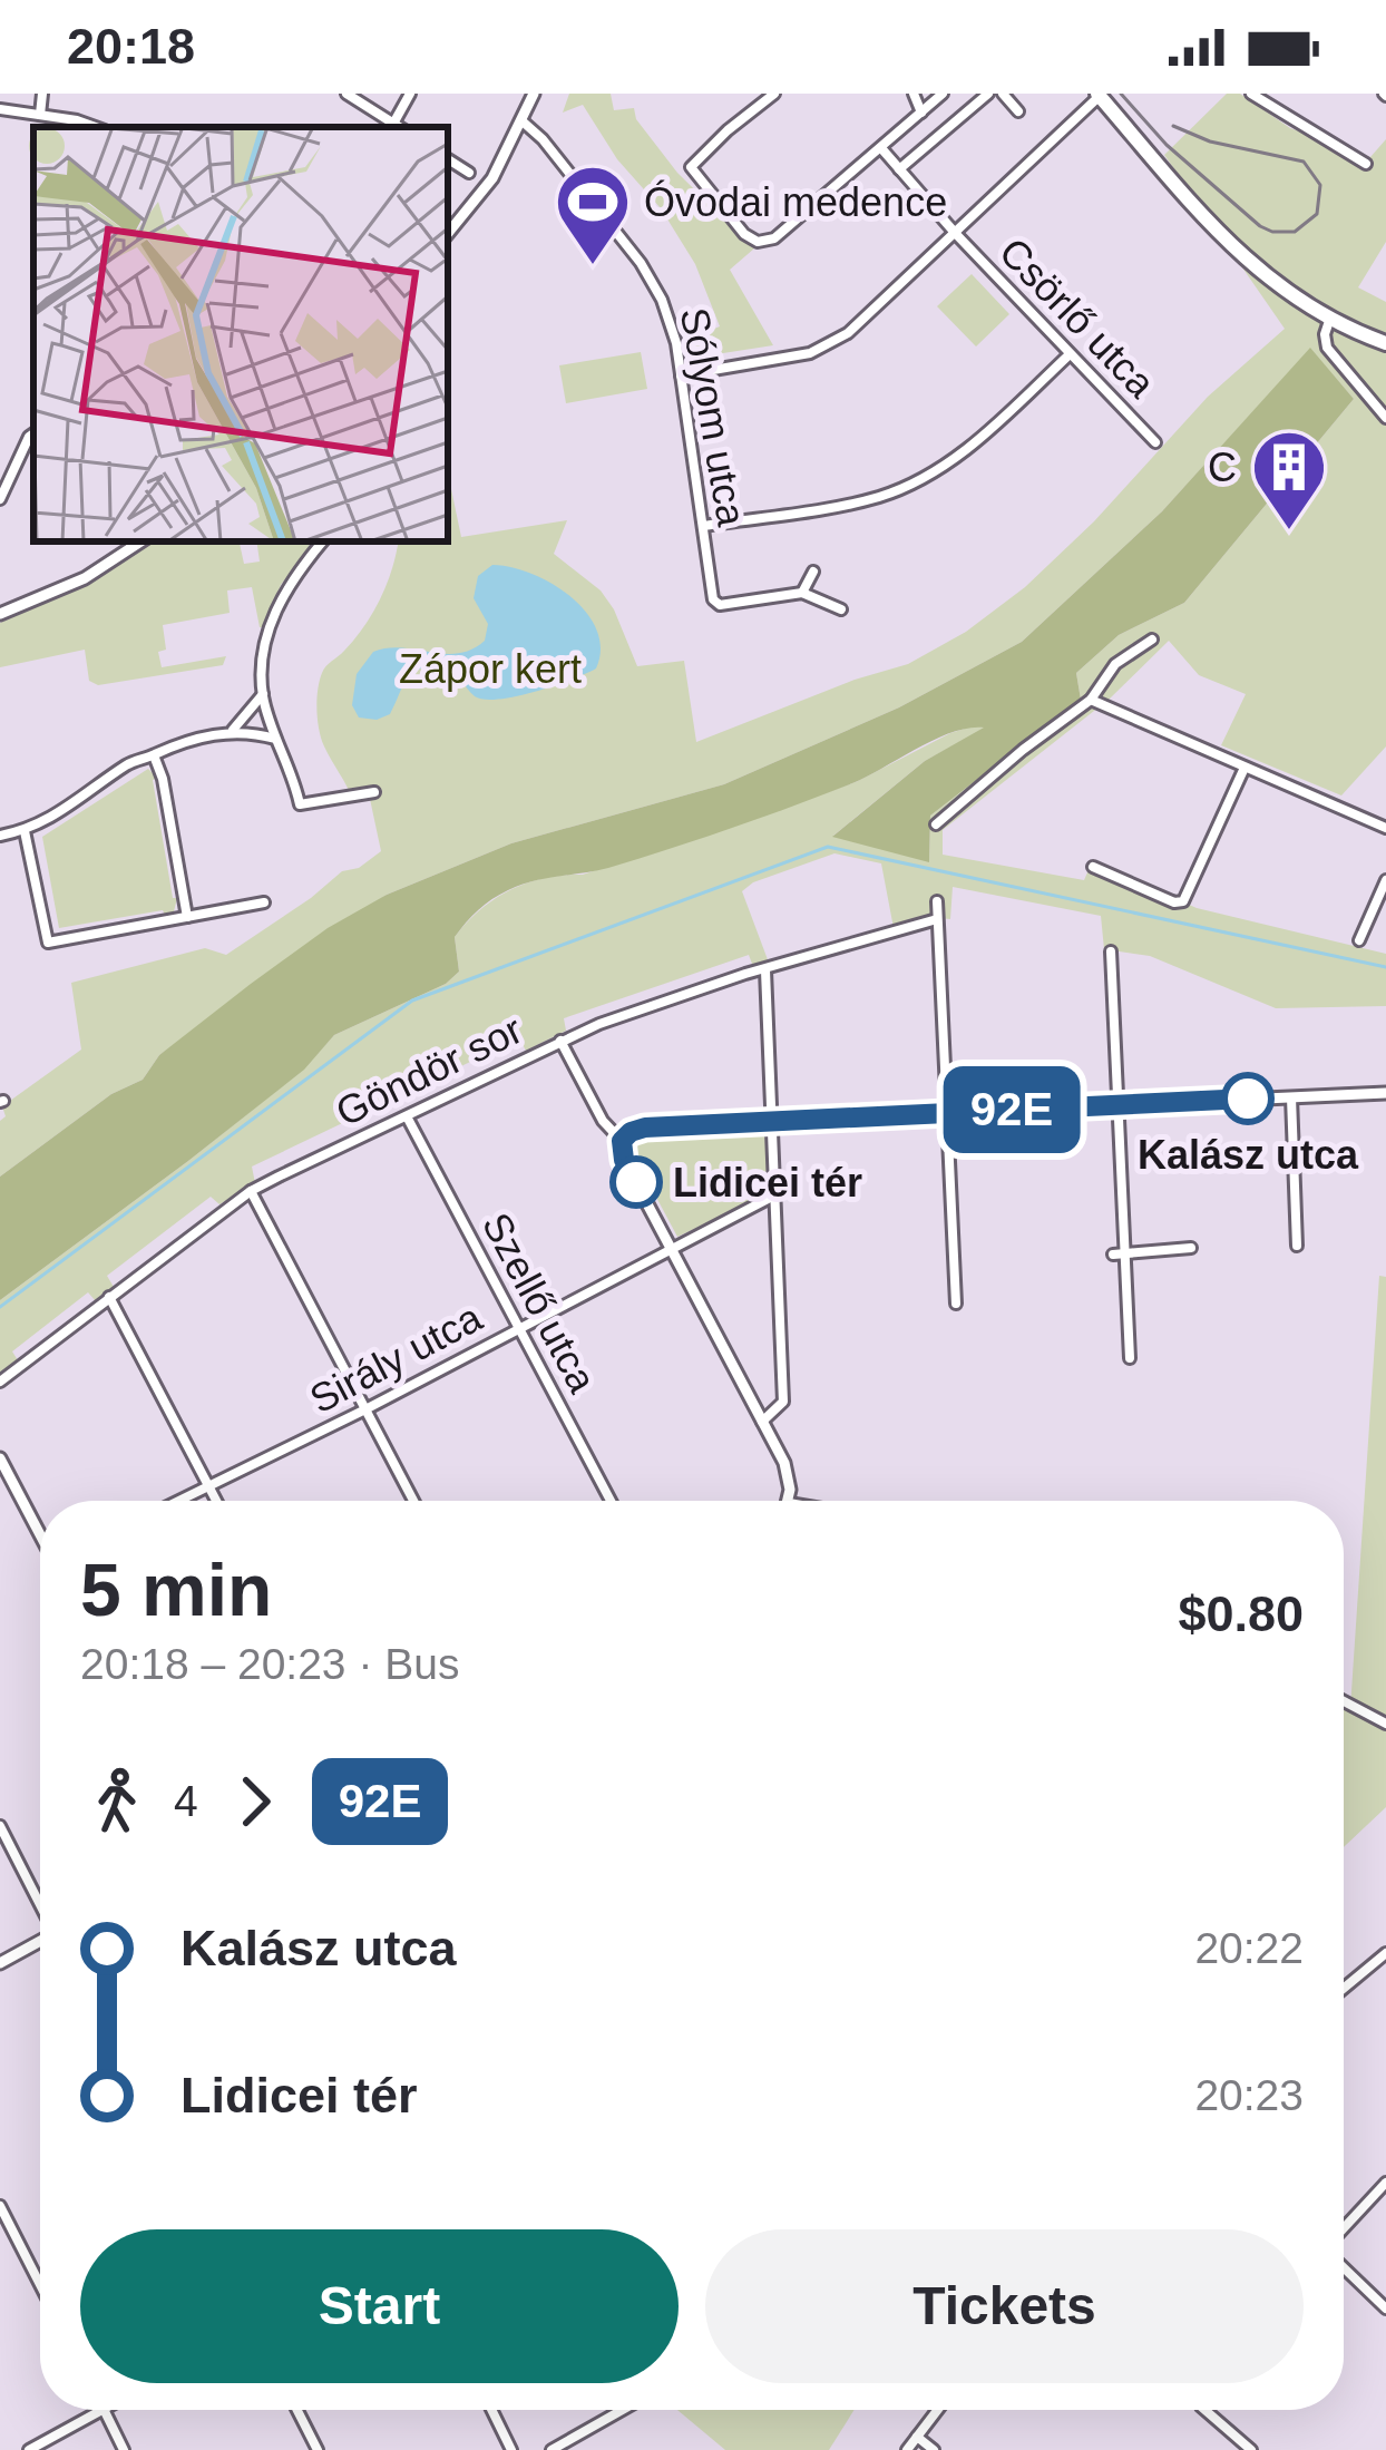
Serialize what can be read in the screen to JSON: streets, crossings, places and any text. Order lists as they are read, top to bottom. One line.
{"streets":{"street":["Csörlő utca","Sólyom utca","Göndör sor","Szellő utca","Sirály utca"]},"crossings":[["Göndör sor","Szellő utca"],["Szellő utca","Sirály utca"]],"parks":["Zápor kert"],"places":{"sports":["Óvodai medence"],"building":["C"],"other":["Kalász utca","Lidicei tér"]},"lines":["bus line 92E"],"page":{"status":"20:18","on_map":"92E","heading":["5 min","20:18 – 20:23 · Bus","$0.80"],"legs":["4","92E"],"list":[{"name":"Kalász utca","value":"20:22"},{"name":"Lidicei tér","value":"20:23"}],"buttons":["Start","Tickets"]}}
